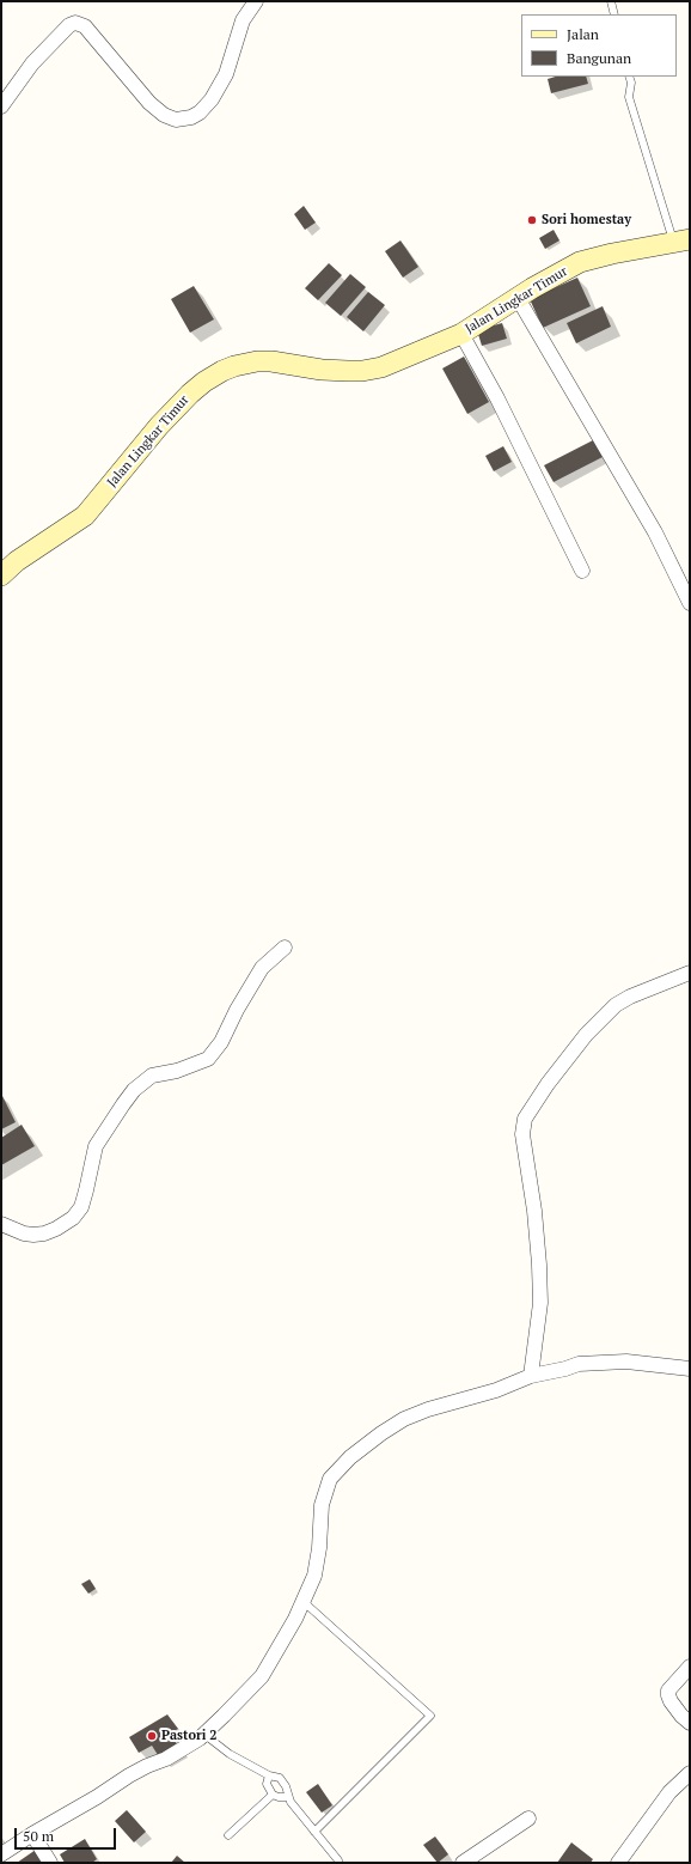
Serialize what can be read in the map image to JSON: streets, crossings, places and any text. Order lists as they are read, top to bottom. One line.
{"streets":{"main road":["Jalan Lingkar Timur"]},"places":["Sori homestay","Pastori 2"],"legend":["Jalan","Bangunan"],"scale_bar":"50 m"}
